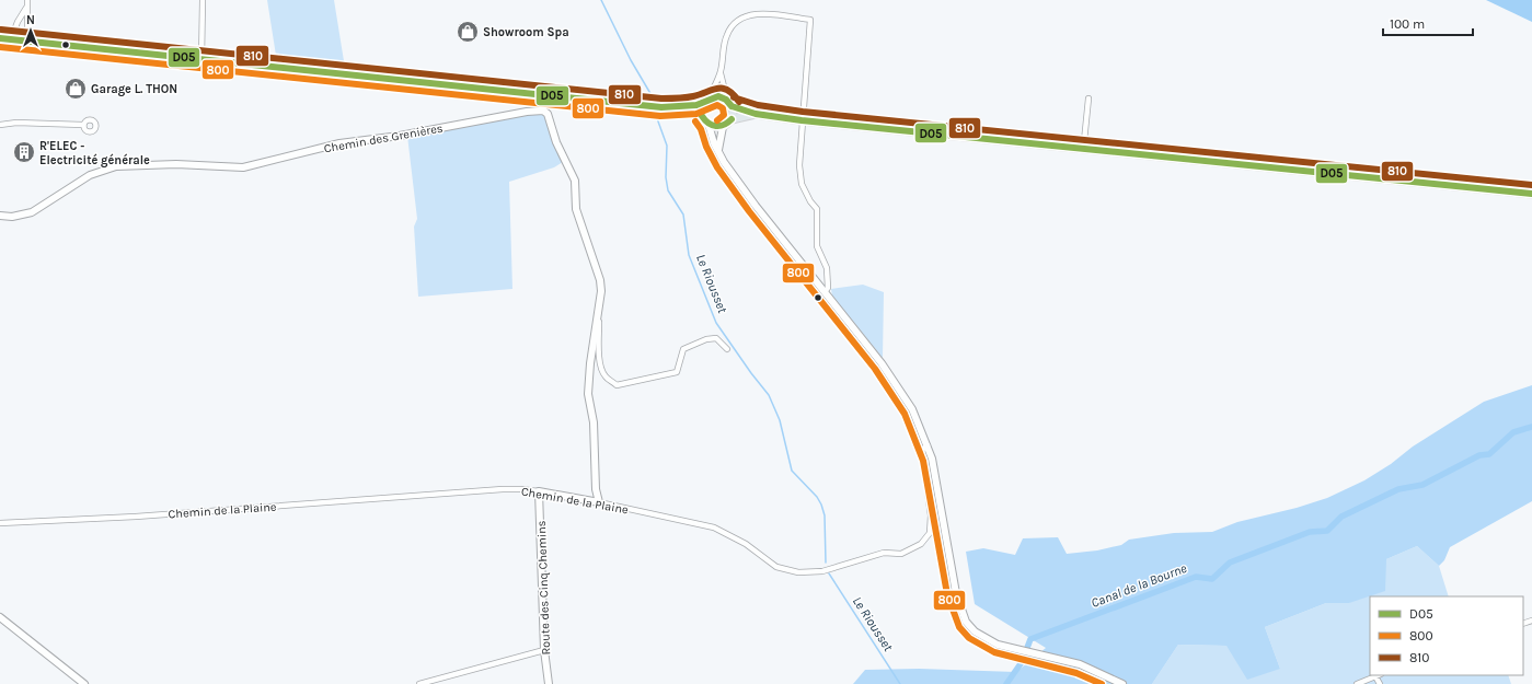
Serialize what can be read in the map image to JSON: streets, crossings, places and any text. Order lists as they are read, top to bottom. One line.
{"streets":{"street":["Chemin des Grenières","Chemin de la Plaine","Route des Cinq Chemins"]},"crossings":[["Chemin de la Plaine","Route des Cinq Chemins"]],"water":["Le Riousset","Canal de la Bourne"],"places":{"shop":["Showroom Spa","Garage L. THON"],"building":["R'ELEC - Electricité générale"]},"lines":["transit line 810","transit line D05","transit line 800"],"legend":["D05","800","810"],"scale_bar":"100 m","north":"top"}
